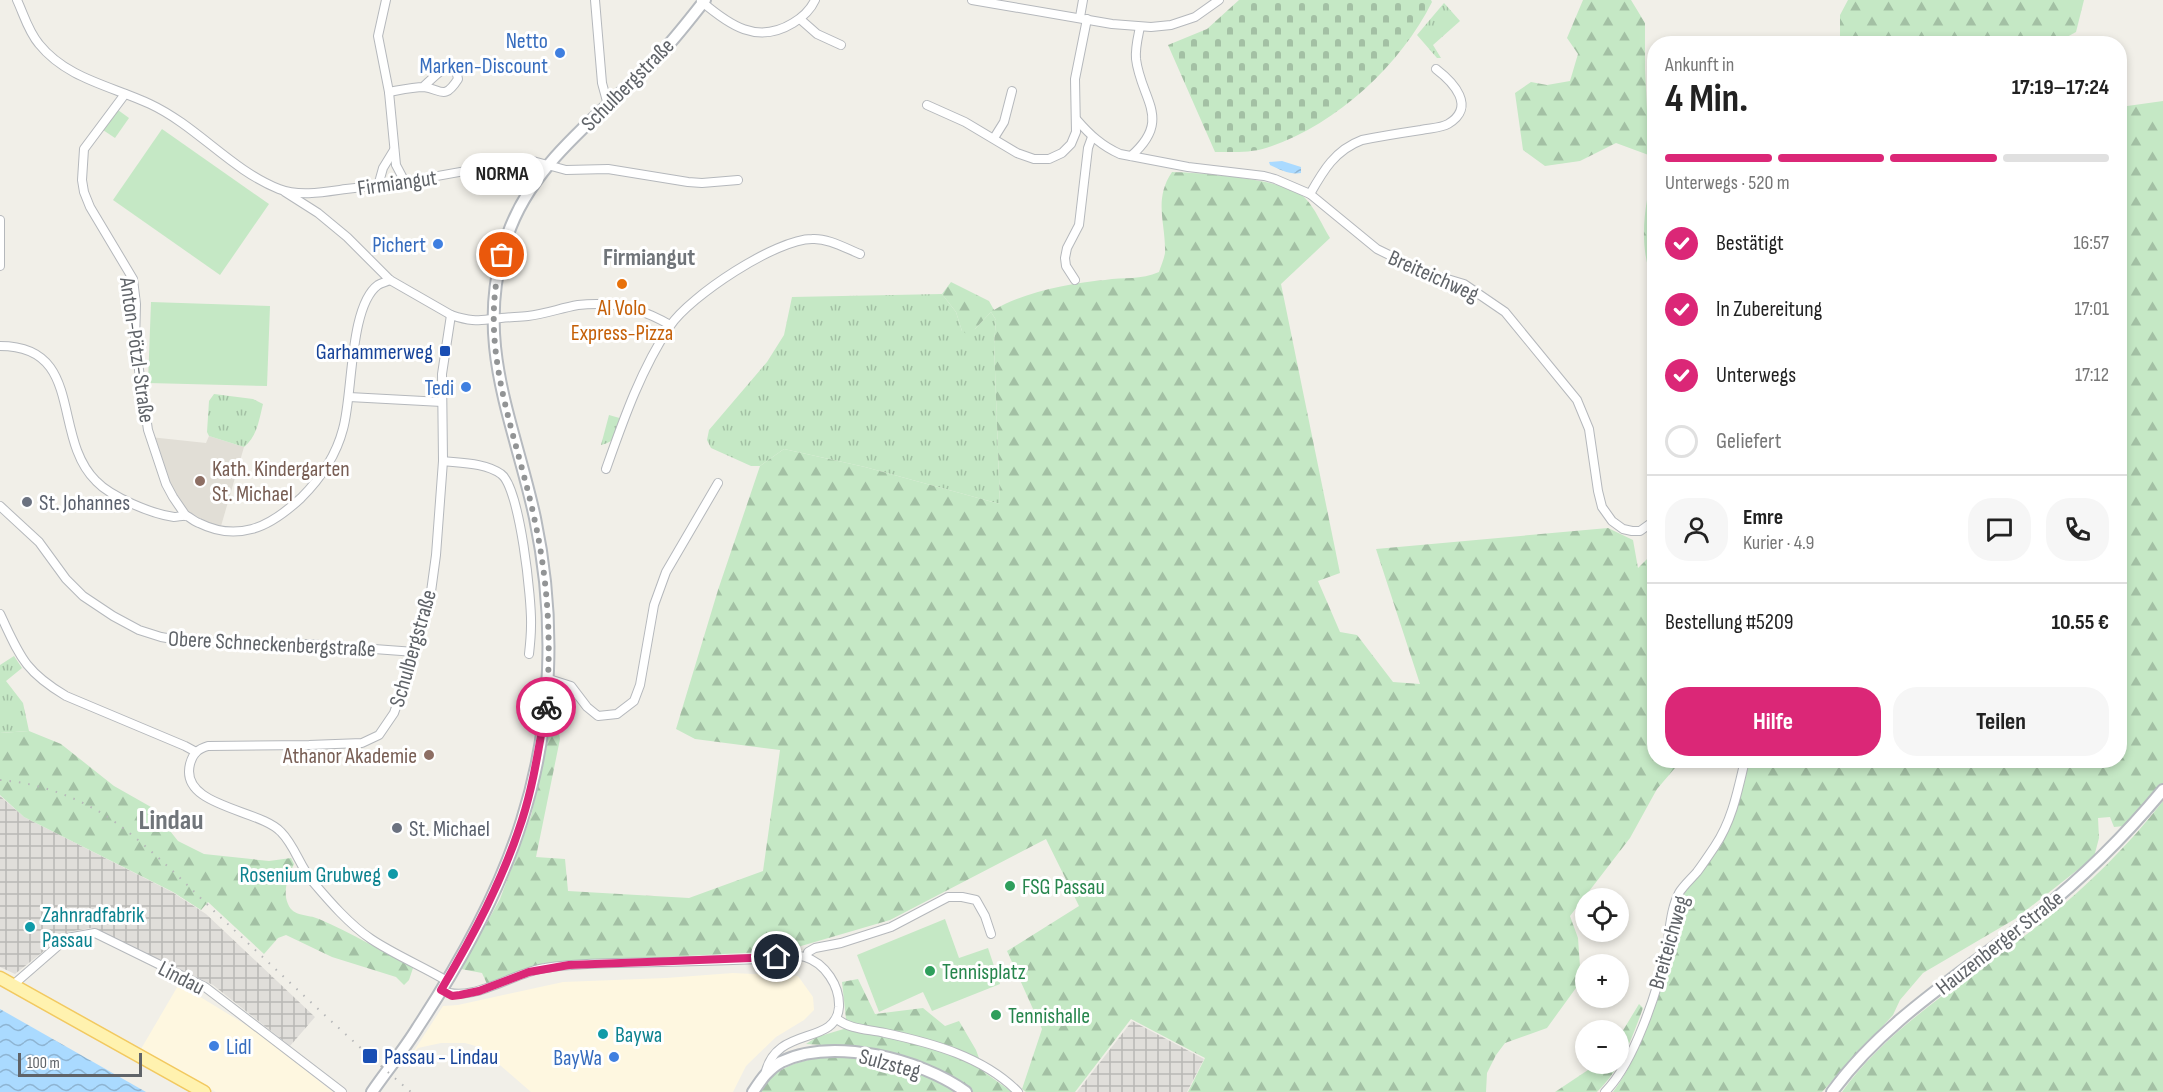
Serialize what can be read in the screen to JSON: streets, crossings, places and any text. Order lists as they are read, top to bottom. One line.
{"streets":{"street":["Schulbergstraße","Firmiangut","Breiteichweg","Anton-Pötzl-Straße","Obere Schneckenbergstraße","Hauzenberger Straße","Lindau","Sulzsteg"]},"crossings":[["Schulbergstraße","Firmiangut"],["Schulbergstraße","Obere Schneckenbergstraße"],["Firmiangut","Anton-Pötzl-Straße"]],"districts":["Firmiangut","Lindau"],"places":{"other":["Netto Marken-Discount","Pichert","NORMA","Al Volo Express-Pizza","Tedi","Kath. Kindergarten St. Michael","St. Johannes","Athanor Akademie","St. Michael","Rosenium Grubweg","FSG Passau","Zahnradfabrik Passau","Tennisplatz","Tennishalle","Baywa","Lidl","BayWa"],"transit":["Garhammerweg","Passau - Lindau"]},"scale_bar":"100 m","page":{"heading":["4 Min.","Ankunft in","17:19–17:24"],"panel":["Emre","Kurier · 4.9","Bestellung #5209","10.55 €"],"bar":"Unterwegs · 520 m","bubble":"NORMA","list":[["Bestätigt","16:57"],["In Zubereitung","17:01"],["Unterwegs","17:12"],"Geliefert"],"buttons":["Hilfe","Teilen"],"map_buttons":["+","−"],"scale":"100 m"}}
